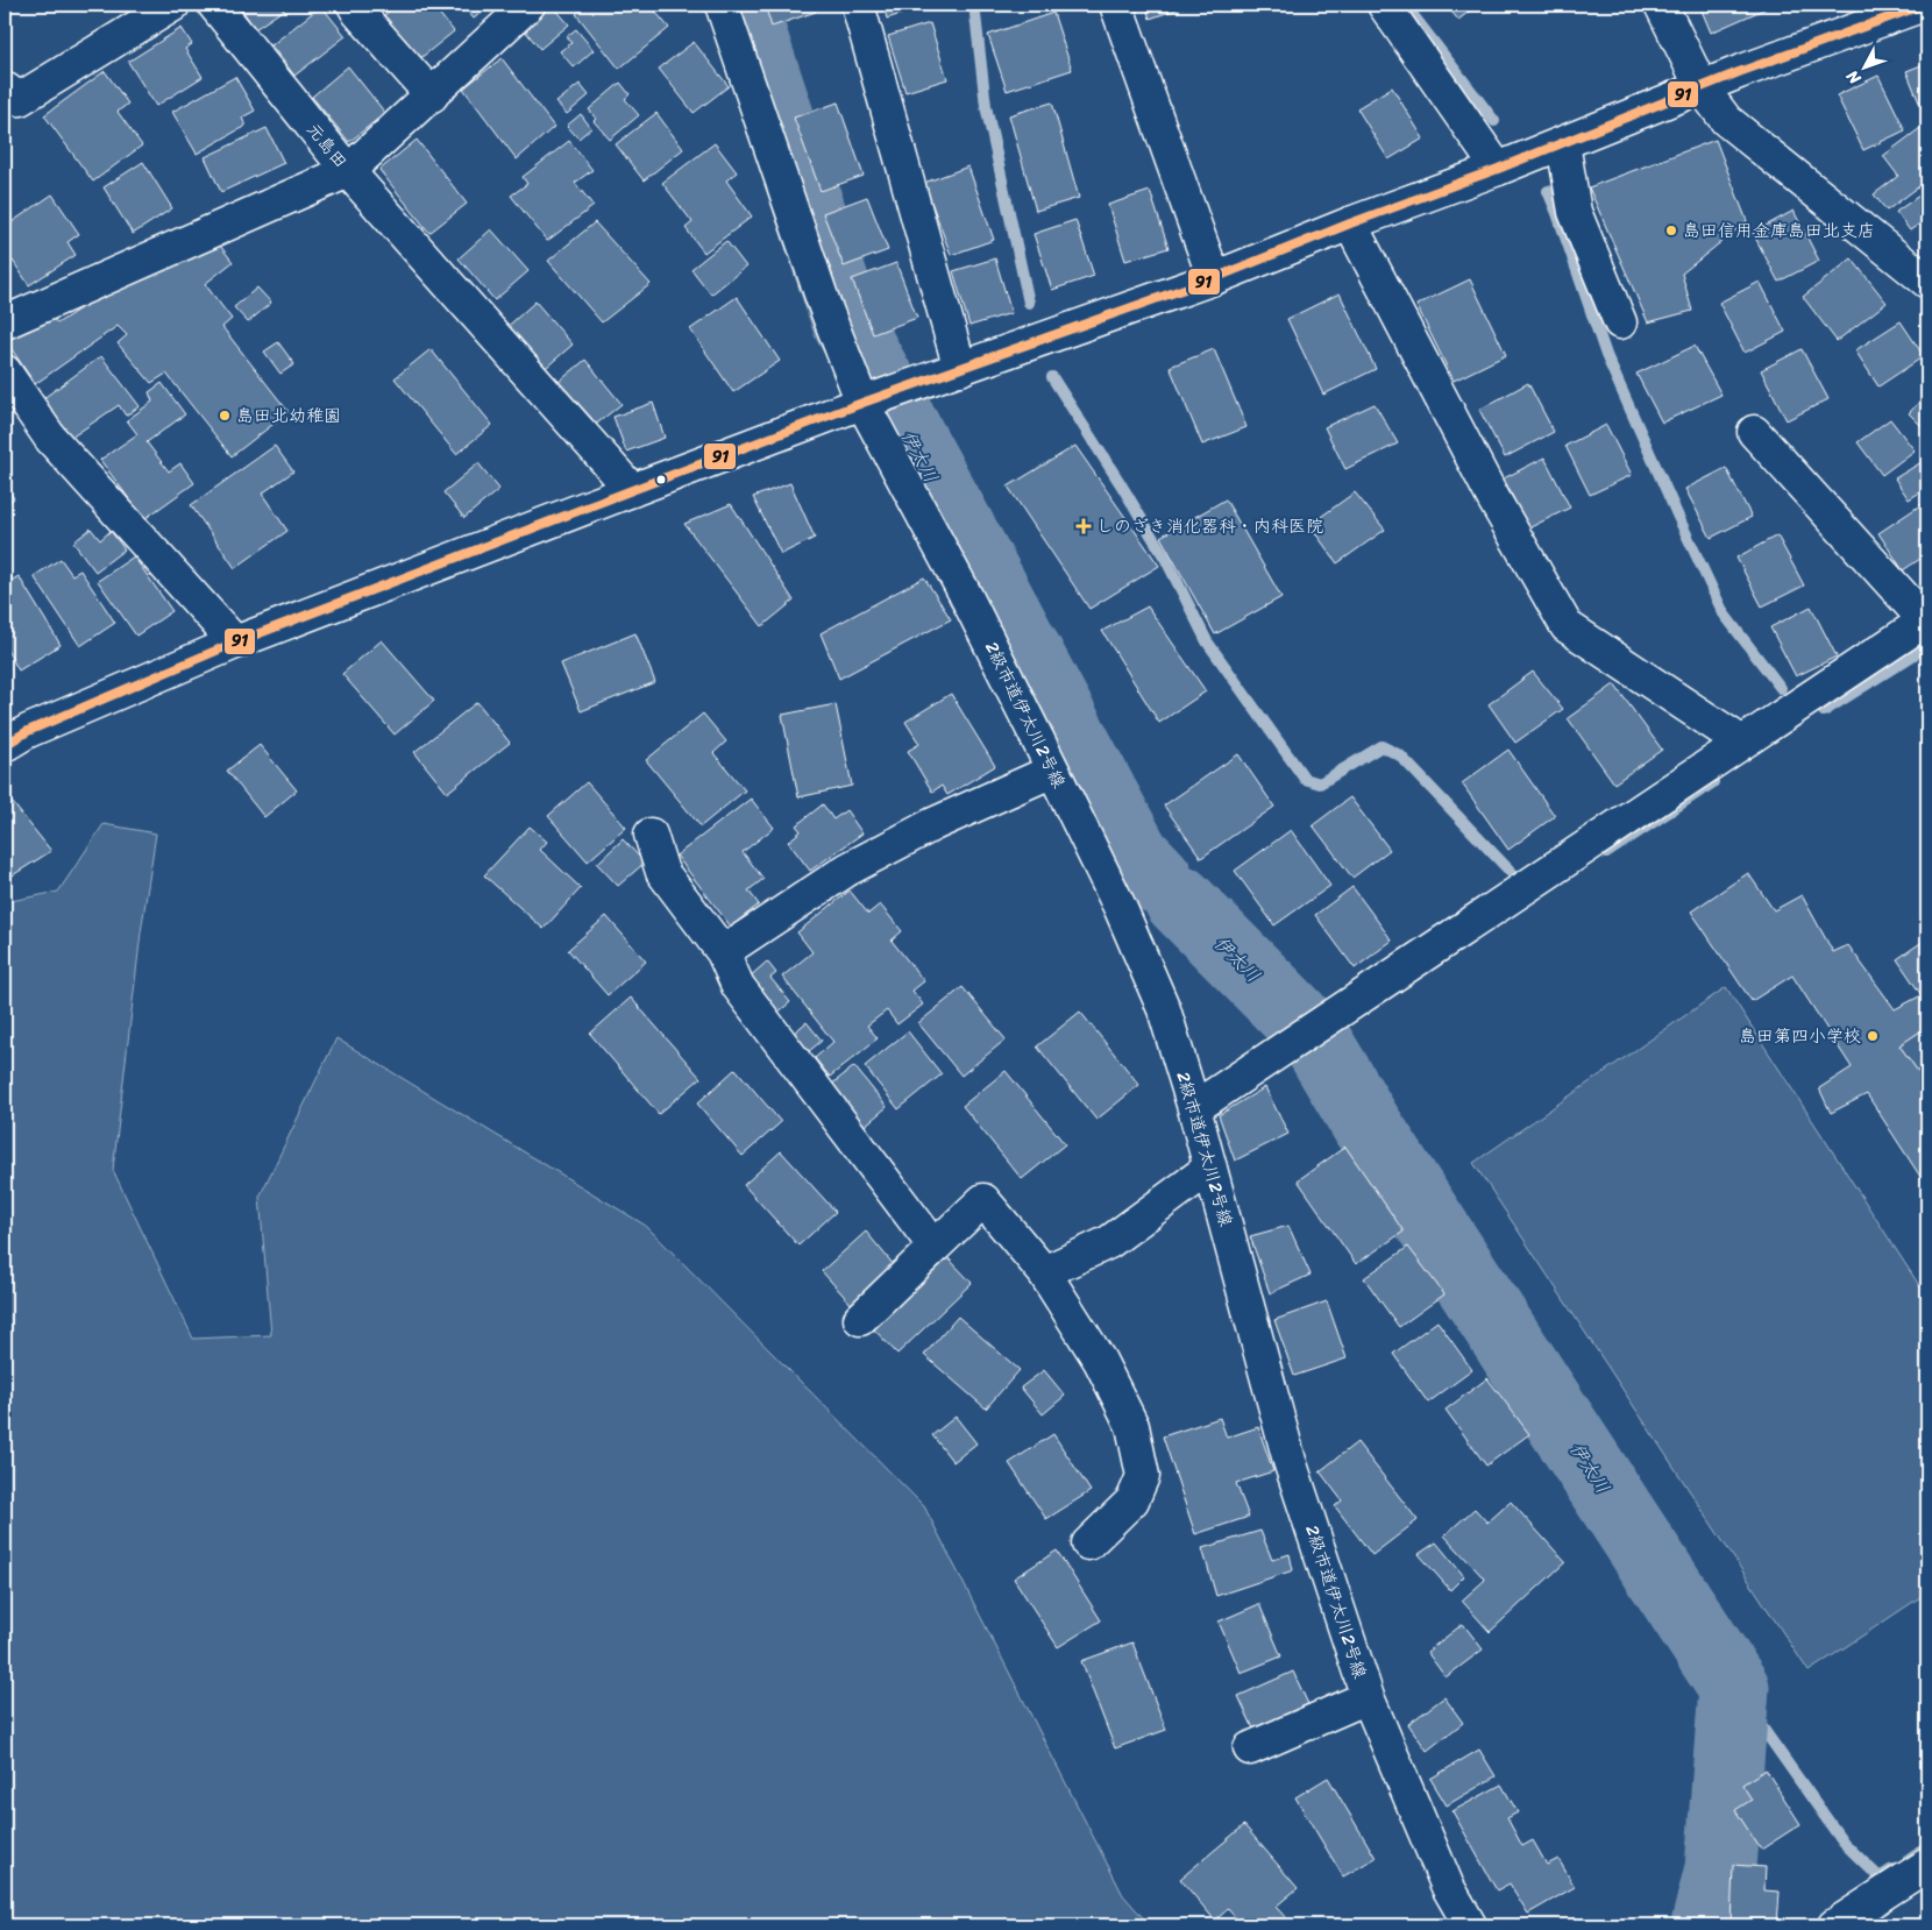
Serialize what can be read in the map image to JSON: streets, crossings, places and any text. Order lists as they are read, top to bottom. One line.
{"streets":{"street":["元島田","2級市道伊太川2号線"]},"water":["伊太川"],"places":{"other":["島田信用金庫島田北支店","島田北幼稚園","島田第四小学校"],"health":["しのざき消化器科・内科医院"]},"lines":["transit line 91"],"north":"bottom left"}
